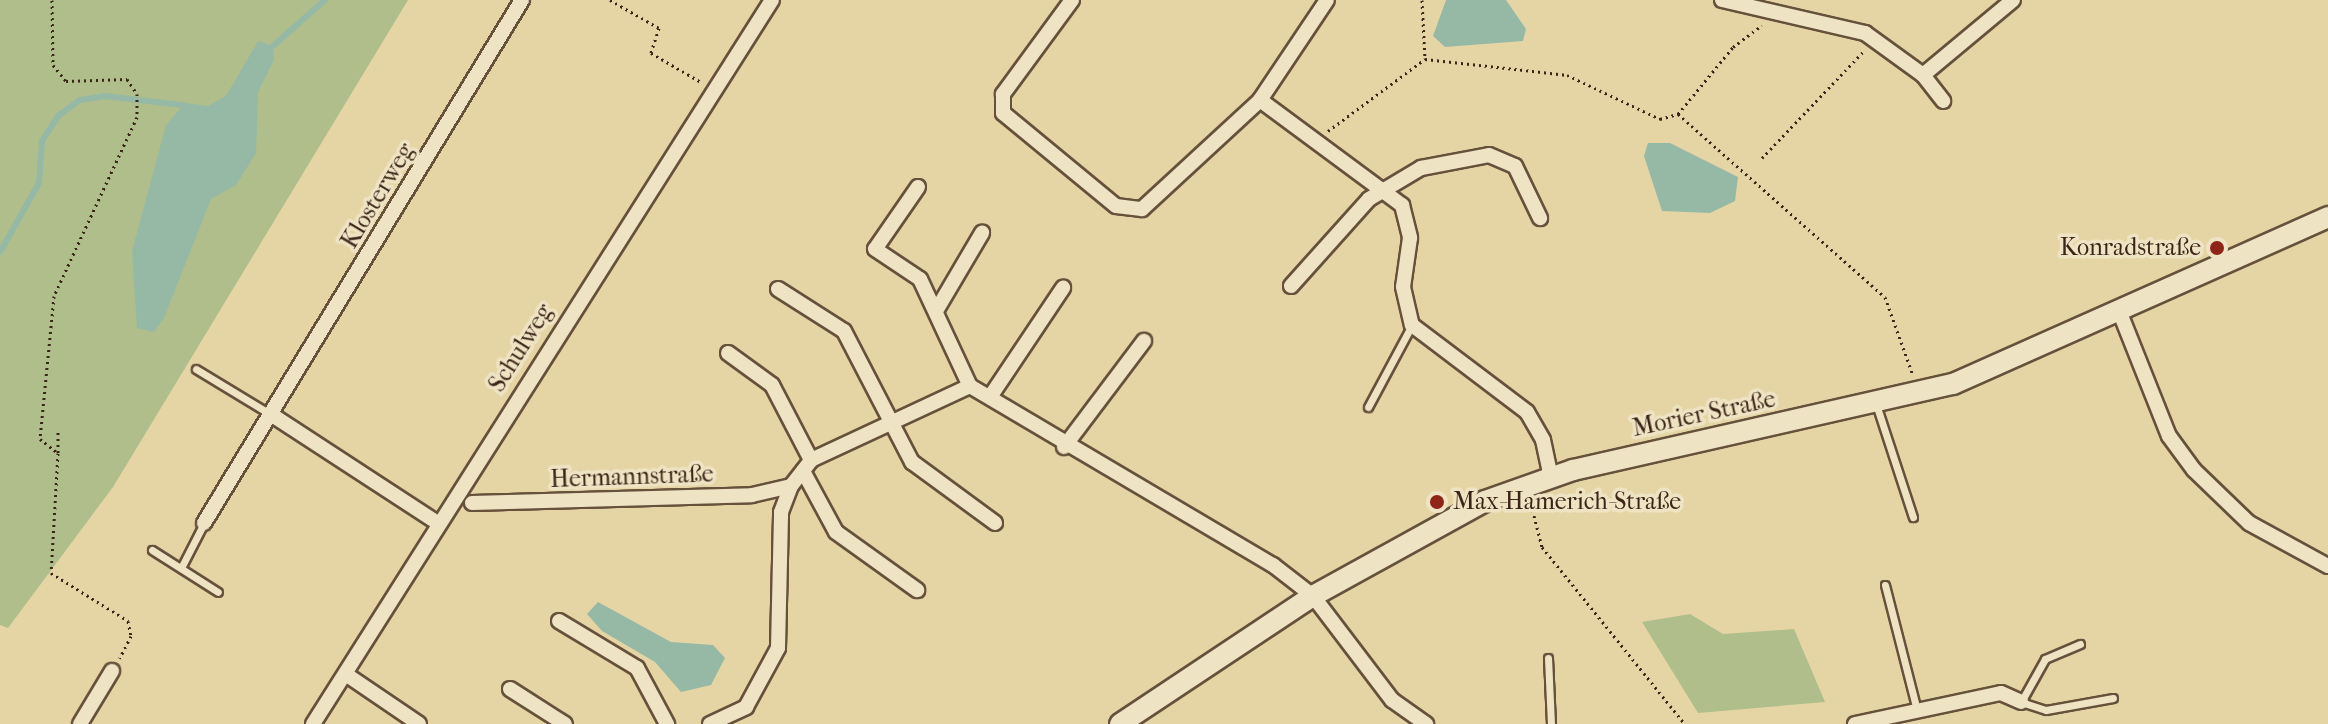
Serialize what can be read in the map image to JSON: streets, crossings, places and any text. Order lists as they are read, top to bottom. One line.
{"streets":{"main road":["Morier Straße"],"street":["Klosterweg","Schulweg","Hermannstraße"]},"places":["Konradstraße","Max-Hamerich-Straße"]}
